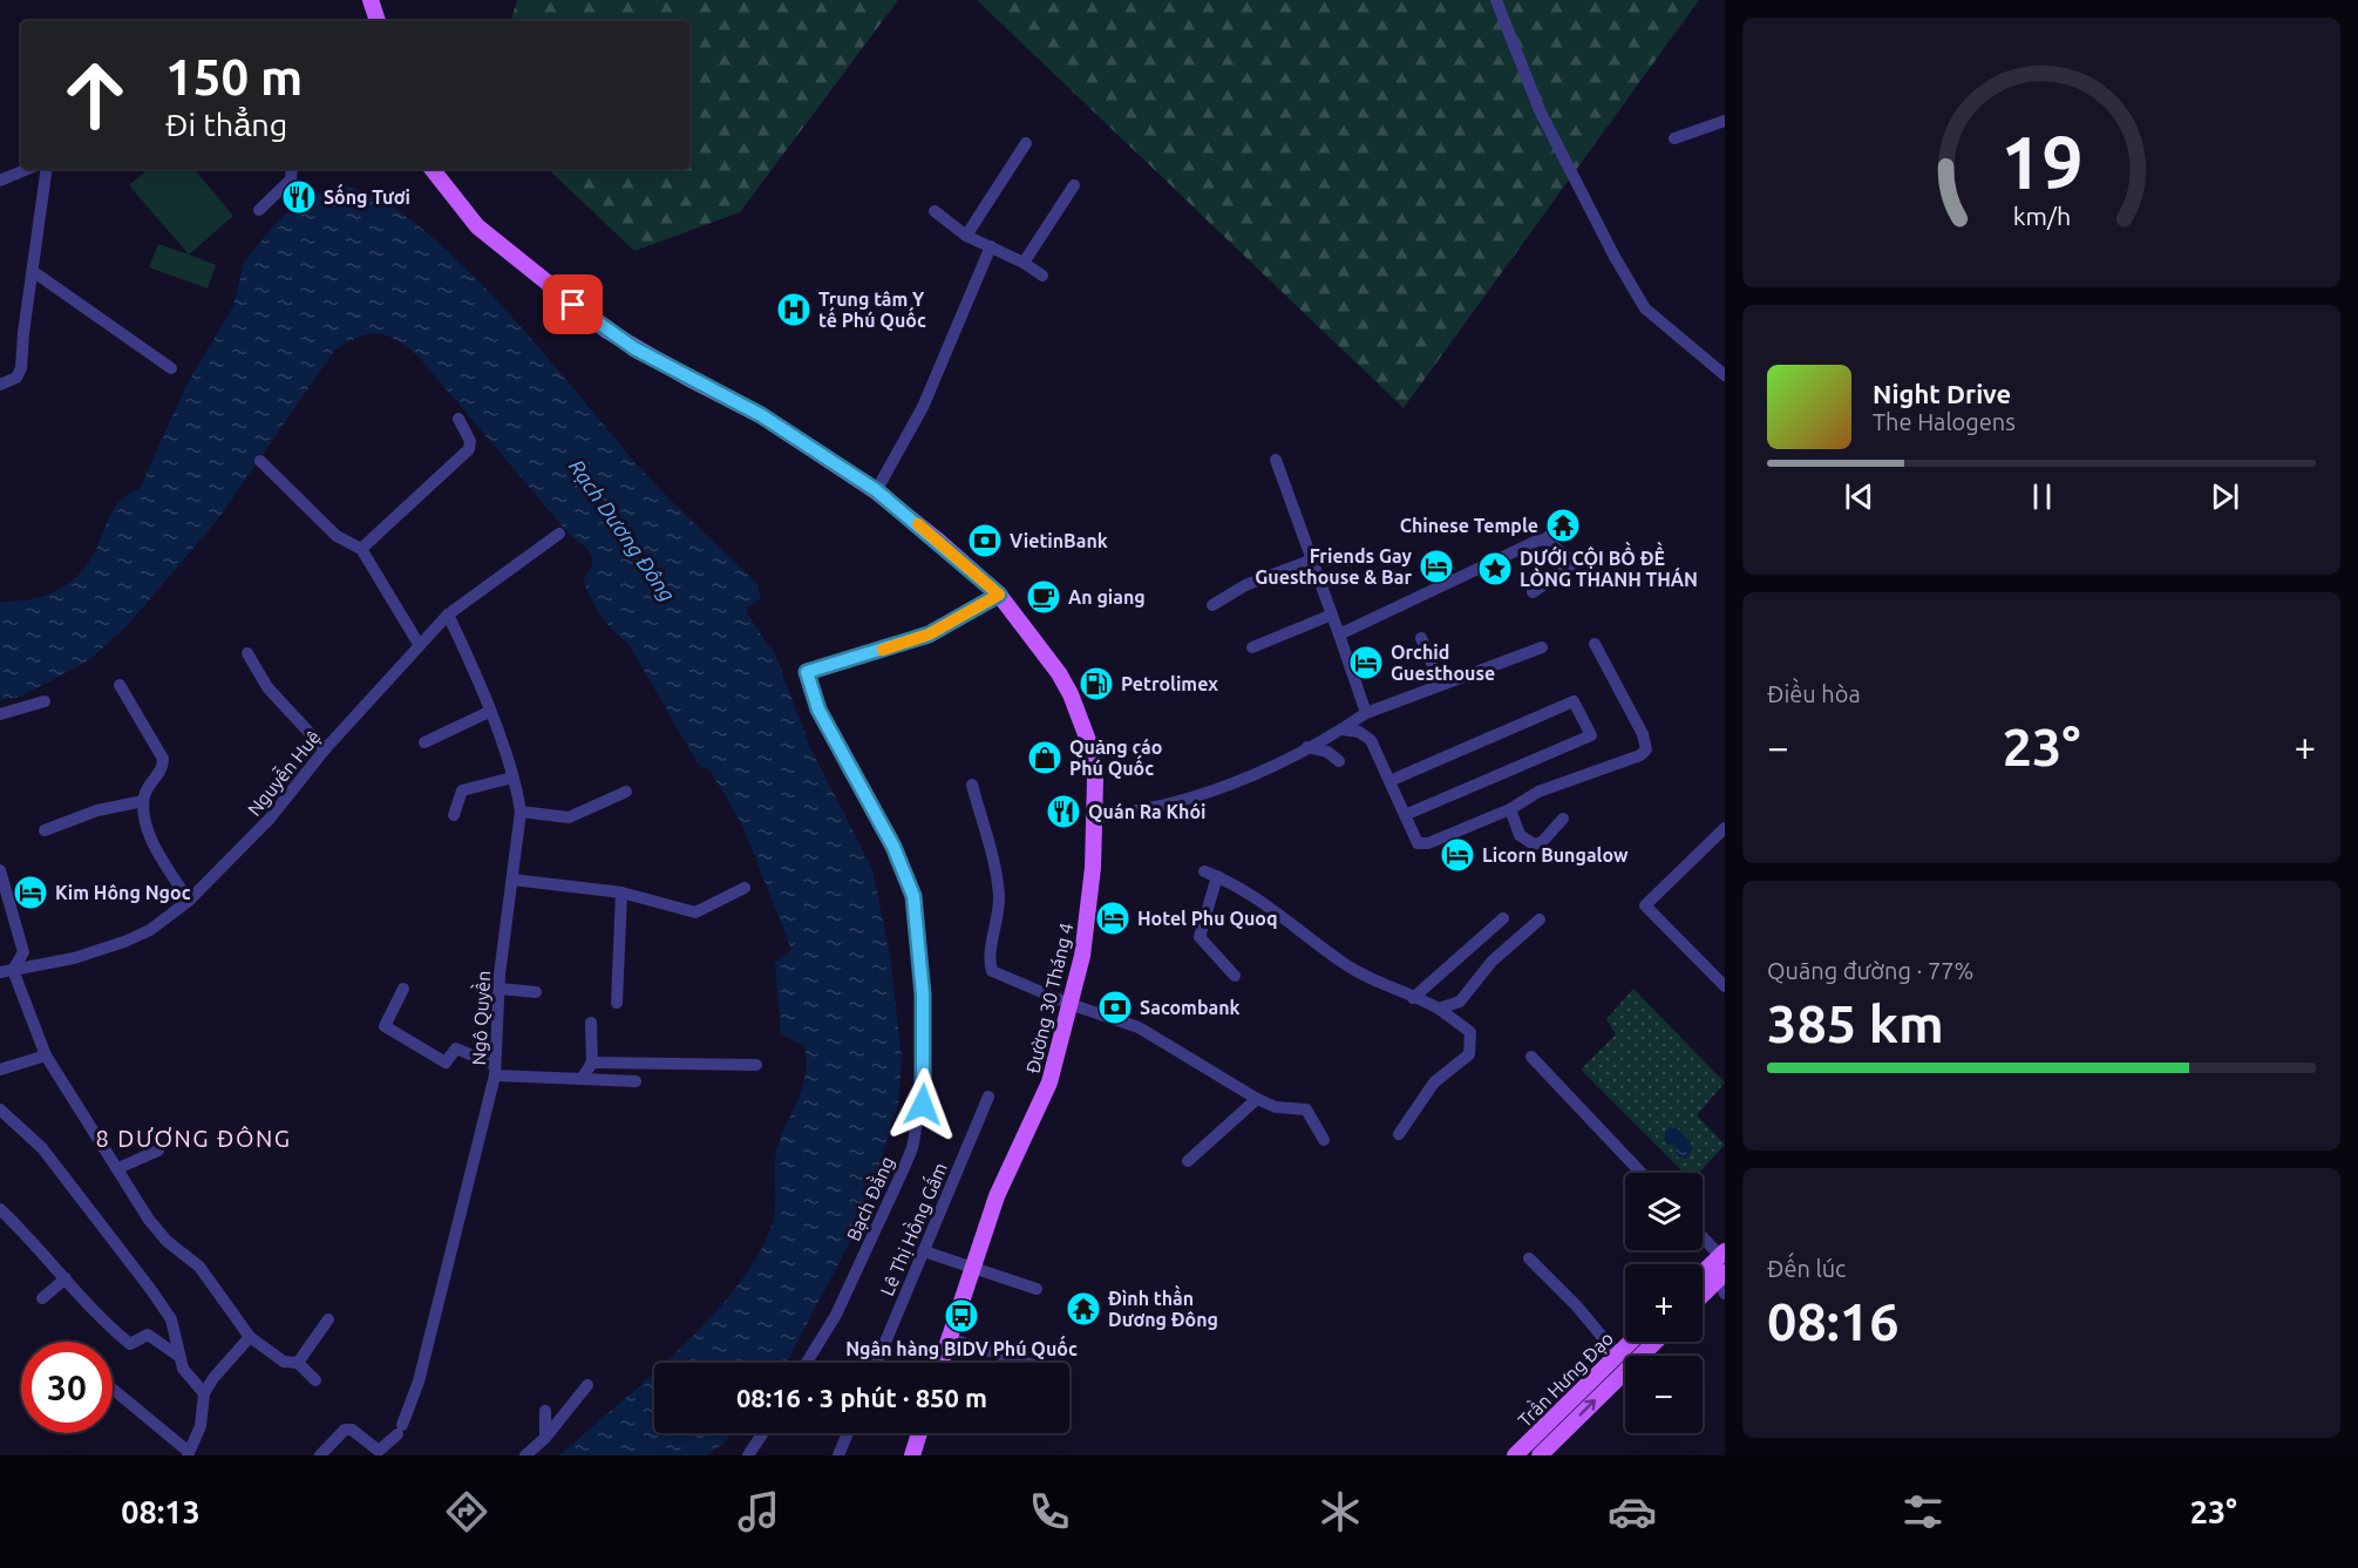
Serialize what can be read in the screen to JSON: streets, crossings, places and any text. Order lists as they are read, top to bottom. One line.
{"streets":{"main road":["Đường 30 Tháng 4","Trần Hưng Đạo"],"street":["Nguyễn Huệ","Ngô Quyền","Bạch Đằng","Lê Thị Hồng Gấm"]},"crossings":[["Nguyễn Huệ","Ngô Quyền"],["Đường 30 Tháng 4","Bạch Đằng"]],"districts":["8 DƯƠNG ĐÔNG"],"water":["Rạch Dương Đông"],"places":{"restaurant":["Sống Tươi","Quán Ra Khói"],"hospital":["Trung tâm Y tế Phú Quốc"],"temple":["Chinese Temple","Đình thần Dương Đông"],"bank":["VietinBank","Sacombank"],"hotel":["Friends Gay Guesthouse & Bar","Orchid Guesthouse","Licorn Bungalow","Kim Hông Ngoc","Hotel Phu Quoq"],"place":["DƯỚI CỘI BỒ ĐỀ LÒNG THANH THÁN"],"cafe":["An giang"],"fuel station":["Petrolimex"],"shop":["Quảng cáo Phú Quốc"],"bus stop":["Ngân hàng BIDV Phú Quốc"]},"page":{"turn":["150 m","Đi thẳng"],"song":["Night Drive","The Halogens"],"tile":["Điều hòa",["Quãng đường · 77%","385 km"],["Đến lúc","08:16"]],"heat":["−","23°","+"],"map_buttons":["+","−"],"limit":"30","trip":"08:16 · 3 phút · 850 m","tabs":["08:13","23°"],"gauge":["19","km/h"]}}
